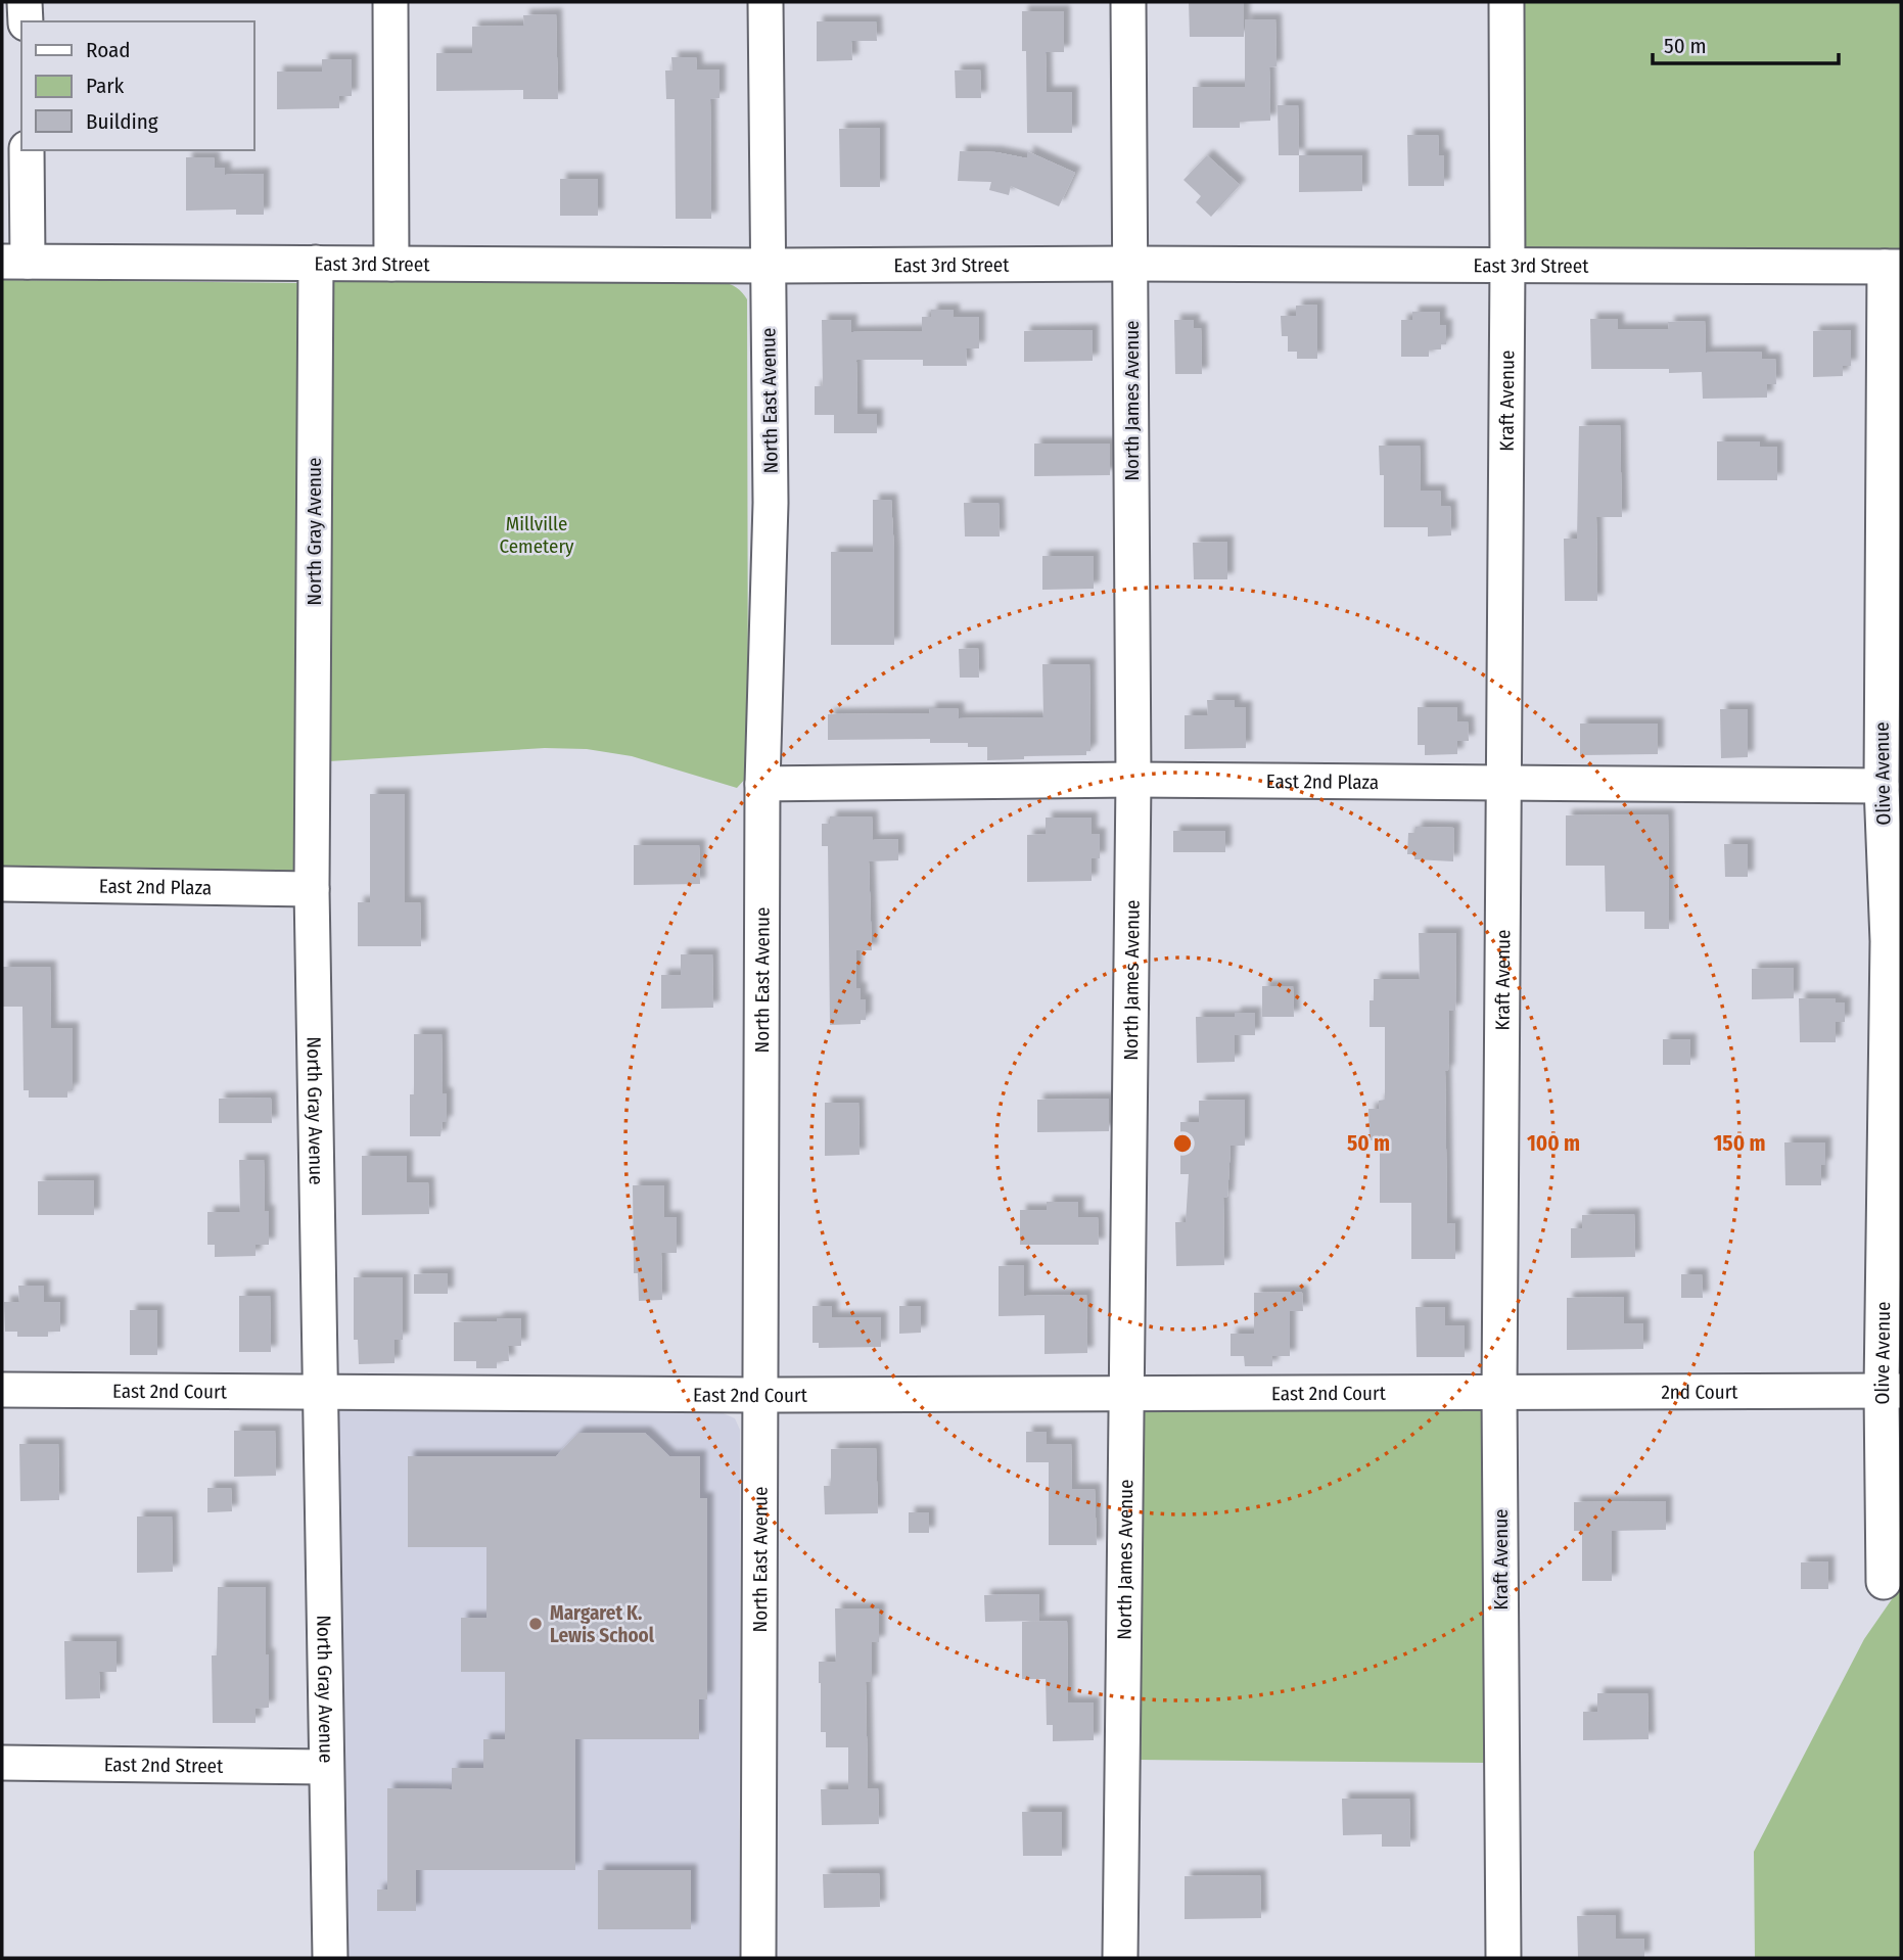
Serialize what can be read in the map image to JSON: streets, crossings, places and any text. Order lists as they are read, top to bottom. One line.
{"streets":{"street":["East 3rd Street","North East Avenue","North James Avenue","Kraft Avenue","North Gray Avenue","Olive Avenue","East 2nd Plaza","East 2nd Court","2nd Court","East 2nd Street"]},"crossings":[["East 3rd Street","North East Avenue"],["East 3rd Street","North James Avenue"],["East 3rd Street","Kraft Avenue"],["East 3rd Street","North Gray Avenue"],["East 3rd Street","Olive Avenue"],["North East Avenue","East 2nd Plaza"],["North East Avenue","East 2nd Court"],["North James Avenue","East 2nd Plaza"],["North James Avenue","East 2nd Court"],["Kraft Avenue","East 2nd Plaza"],["Kraft Avenue","East 2nd Court"],["Kraft Avenue","2nd Court"],["North Gray Avenue","East 2nd Plaza"],["North Gray Avenue","East 2nd Court"],["North Gray Avenue","East 2nd Street"],["Olive Avenue","East 2nd Plaza"],["Olive Avenue","2nd Court"],["East 2nd Court","2nd Court"]],"parks":["Millville Cemetery"],"places":["Margaret K. Lewis School"],"legend":["Road","Park","Building"],"scale_bar":"50 m","rings":["50 m","100 m","150 m"]}
